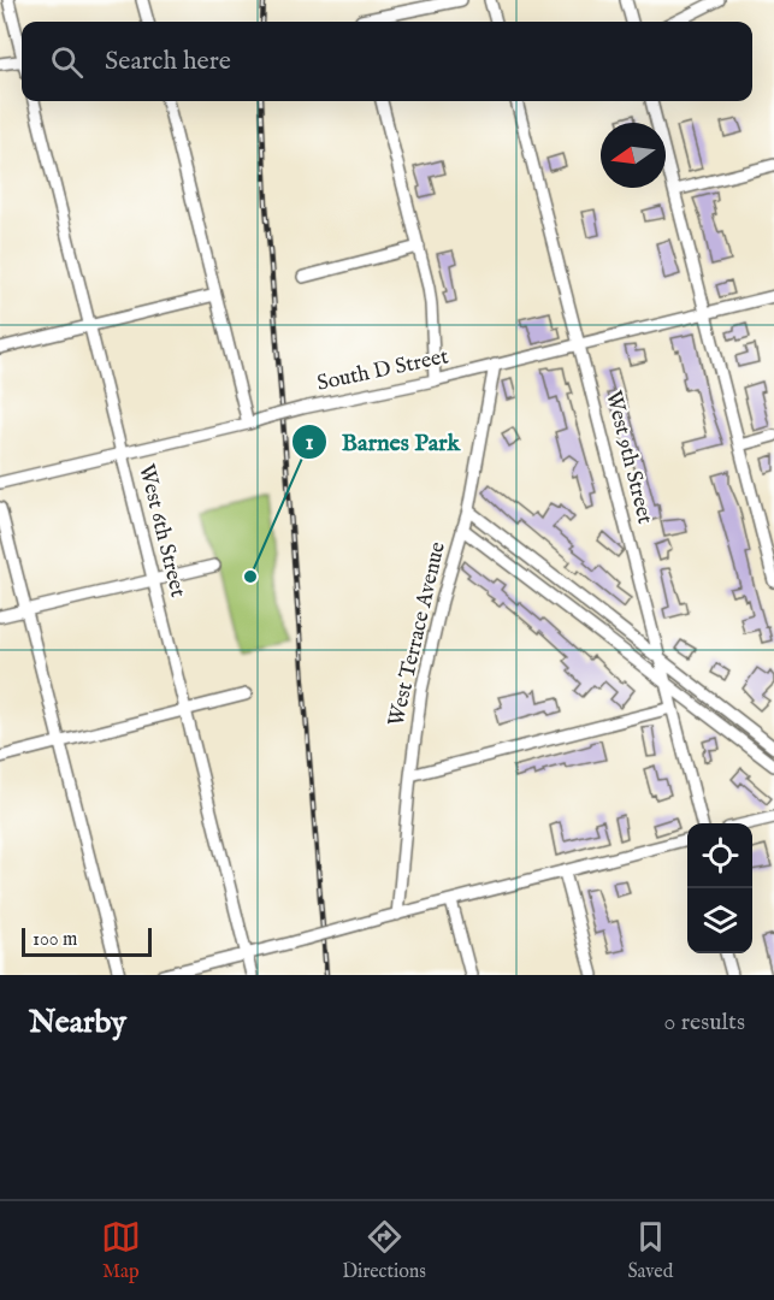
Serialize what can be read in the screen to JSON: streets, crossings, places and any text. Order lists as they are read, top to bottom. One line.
{"streets":{"street":["South D Street","West 9th Street","West 6th Street","West Terrace Avenue"]},"crossings":[["South D Street","West 9th Street"],["South D Street","West 6th Street"],["South D Street","West Terrace Avenue"]],"places":["Barnes Park"],"scale_bar":"100 m","north":"left","page":{"search":"Search here","scale":"100 m","heading":["Nearby","0 results"],"nav":["Map","Directions","Saved"]}}
